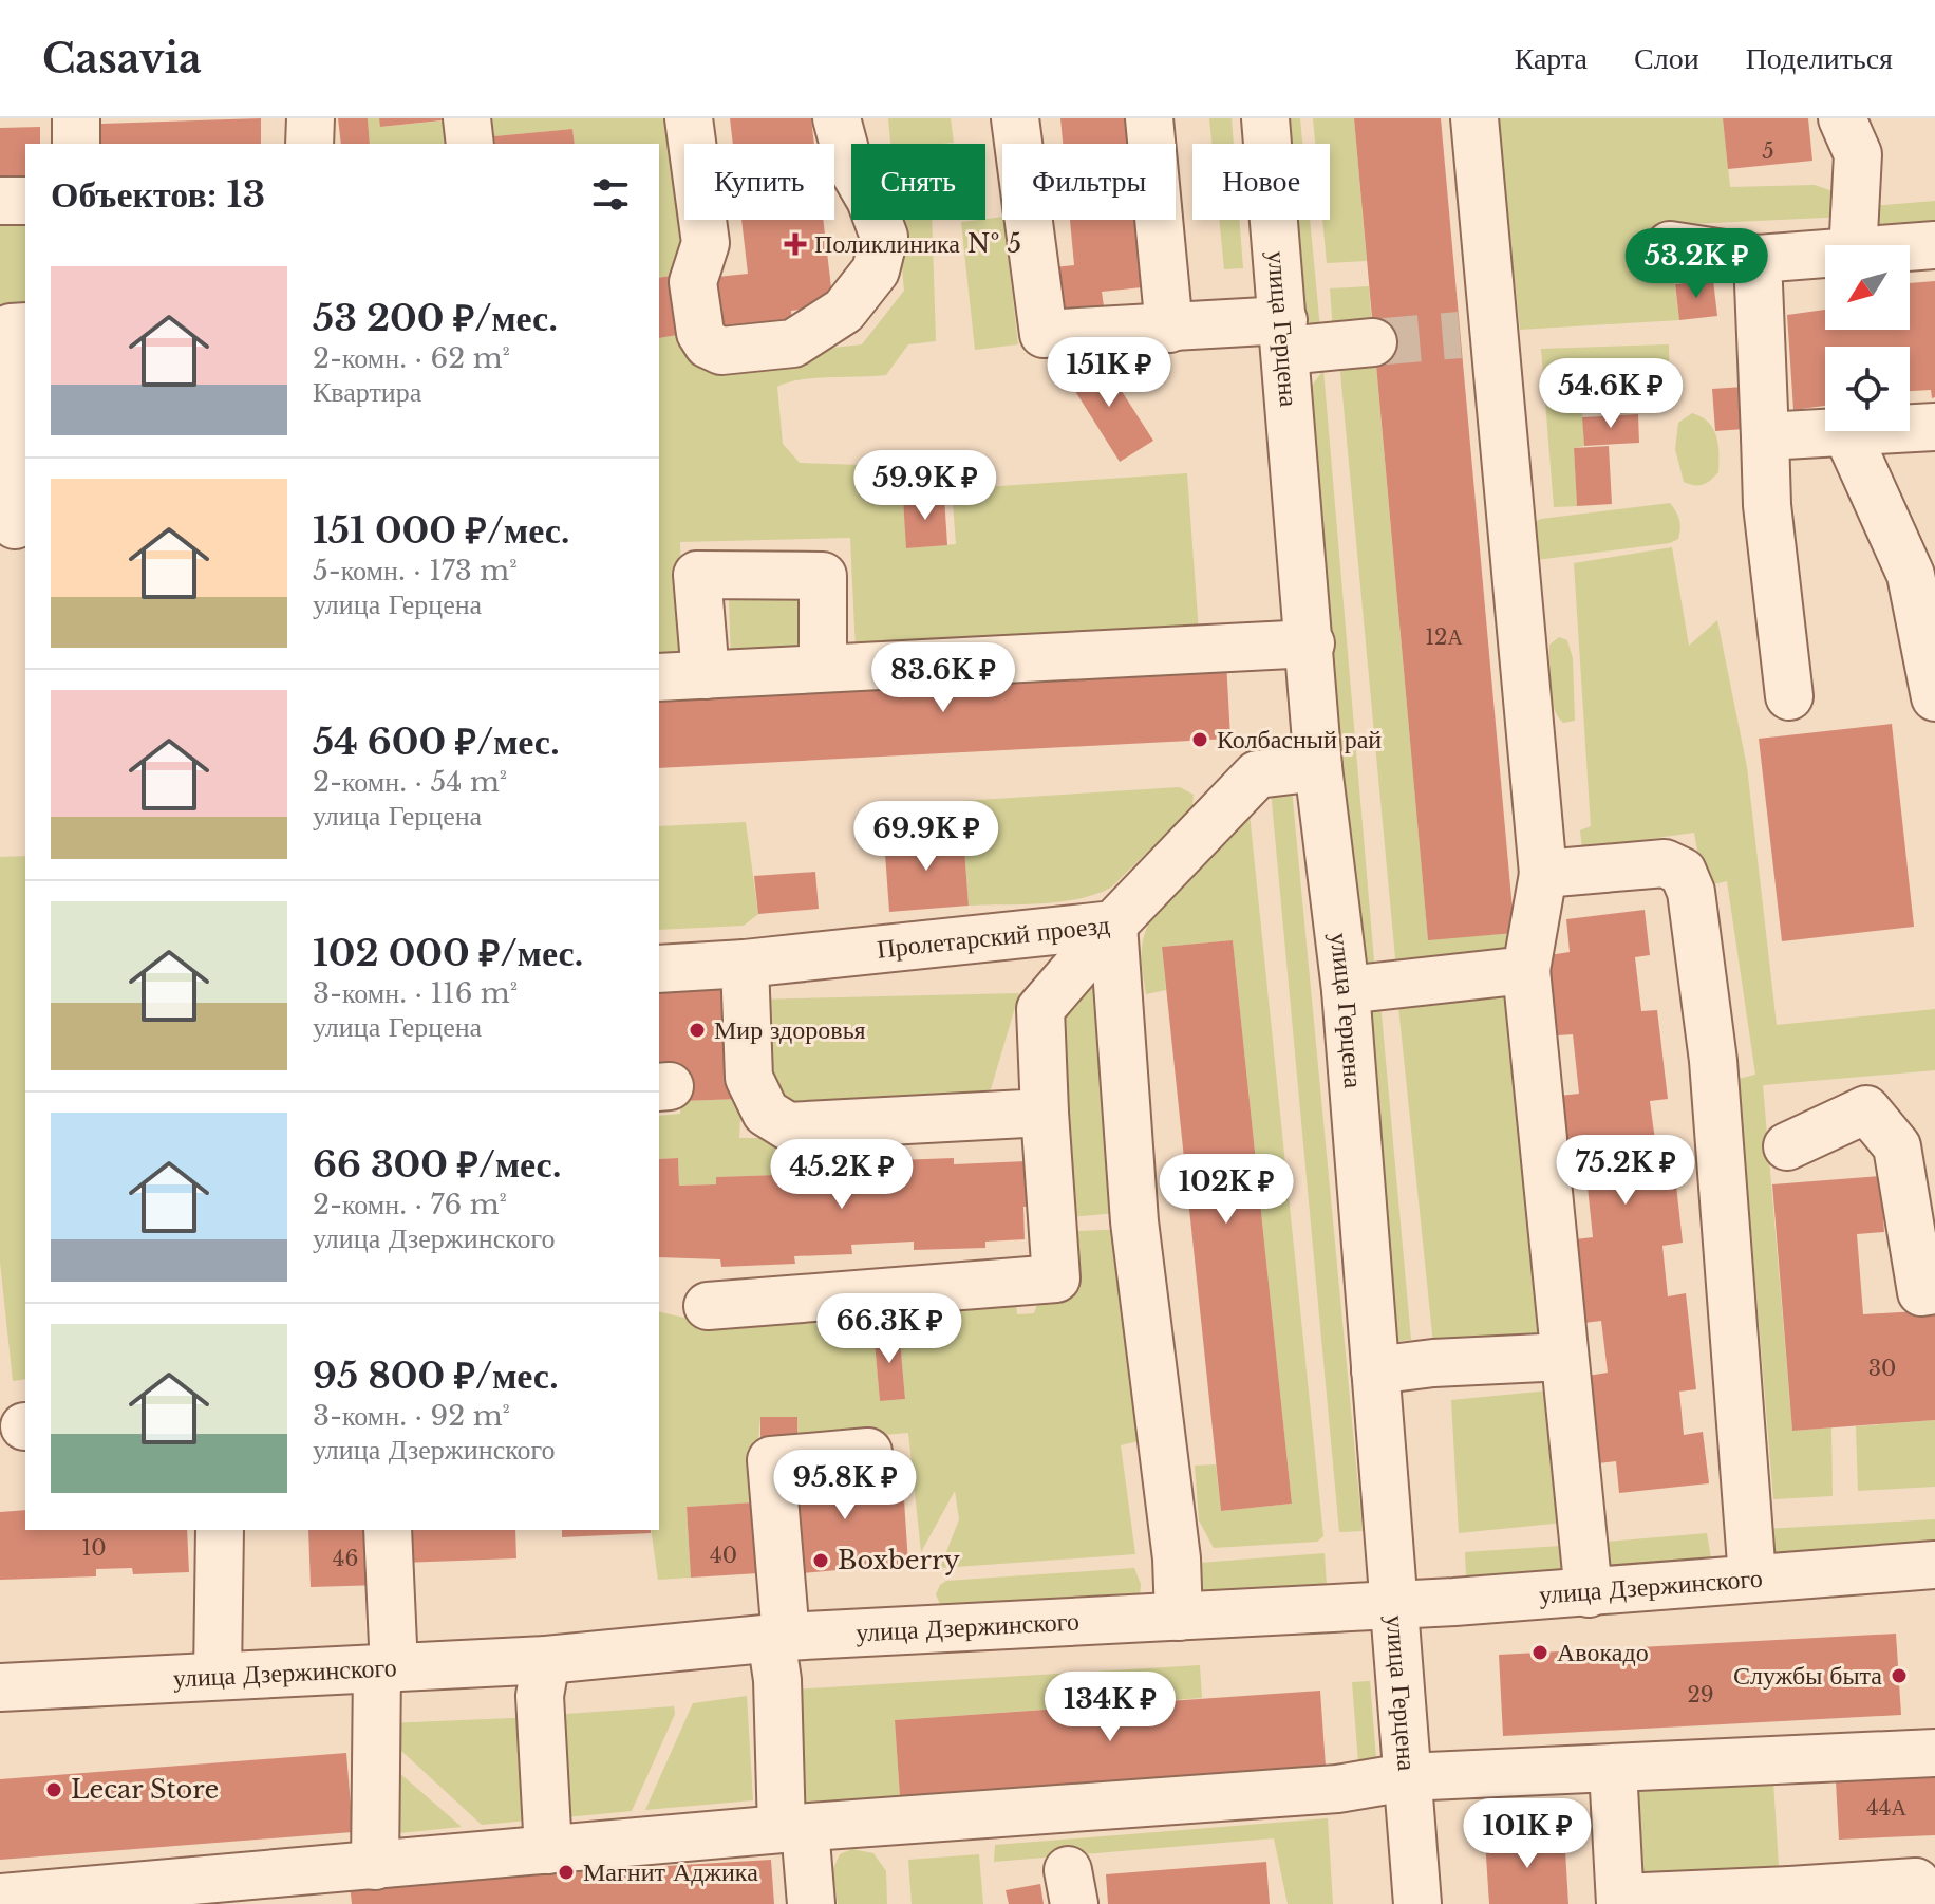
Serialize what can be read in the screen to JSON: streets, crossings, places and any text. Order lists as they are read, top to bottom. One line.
{"streets":{"street":["улица Герцена","Пролетарский проезд","улица Дзержинского"]},"crossings":[["улица Герцена","Пролетарский проезд"],["улица Герцена","улица Дзержинского"]],"places":{"health":["Поликлиника № 5"],"other":["Колбасный рай","Мир здоровья","Boxberry","Авокадо","Службы быта","Lecar Store","Магнит Аджика"]},"house_numbers":["5","12А","30","10","40","46","29","44А"],"north":"bottom left","page":{"header":"Casavia","nav":["Карта","Слои","Поделиться"],"chip":["Купить","Снять","Фильтры","Новое"],"heading":"Объектов: 13","price":["53.2K ₽","151K ₽","54.6K ₽","59.9K ₽","83.6K ₽","69.9K ₽","75.2K ₽","45.2K ₽","102K ₽","66.3K ₽","95.8K ₽","134K ₽","101K ₽"],"list":[{"name":"53 200 ₽/мес.","note":"2-комн. · 62 m² · Квартира"},{"name":"151 000 ₽/мес.","note":"5-комн. · 173 m² · улица Герцена"},{"name":"54 600 ₽/мес.","note":"2-комн. · 54 m² · улица Герцена"},{"name":"102 000 ₽/мес.","note":"3-комн. · 116 m² · улица Герцена"},{"name":"66 300 ₽/мес.","note":"2-комн. · 76 m² · улица Дзержинского"},{"name":"95 800 ₽/мес.","note":"3-комн. · 92 m² · улица Дзержинского"}]}}
